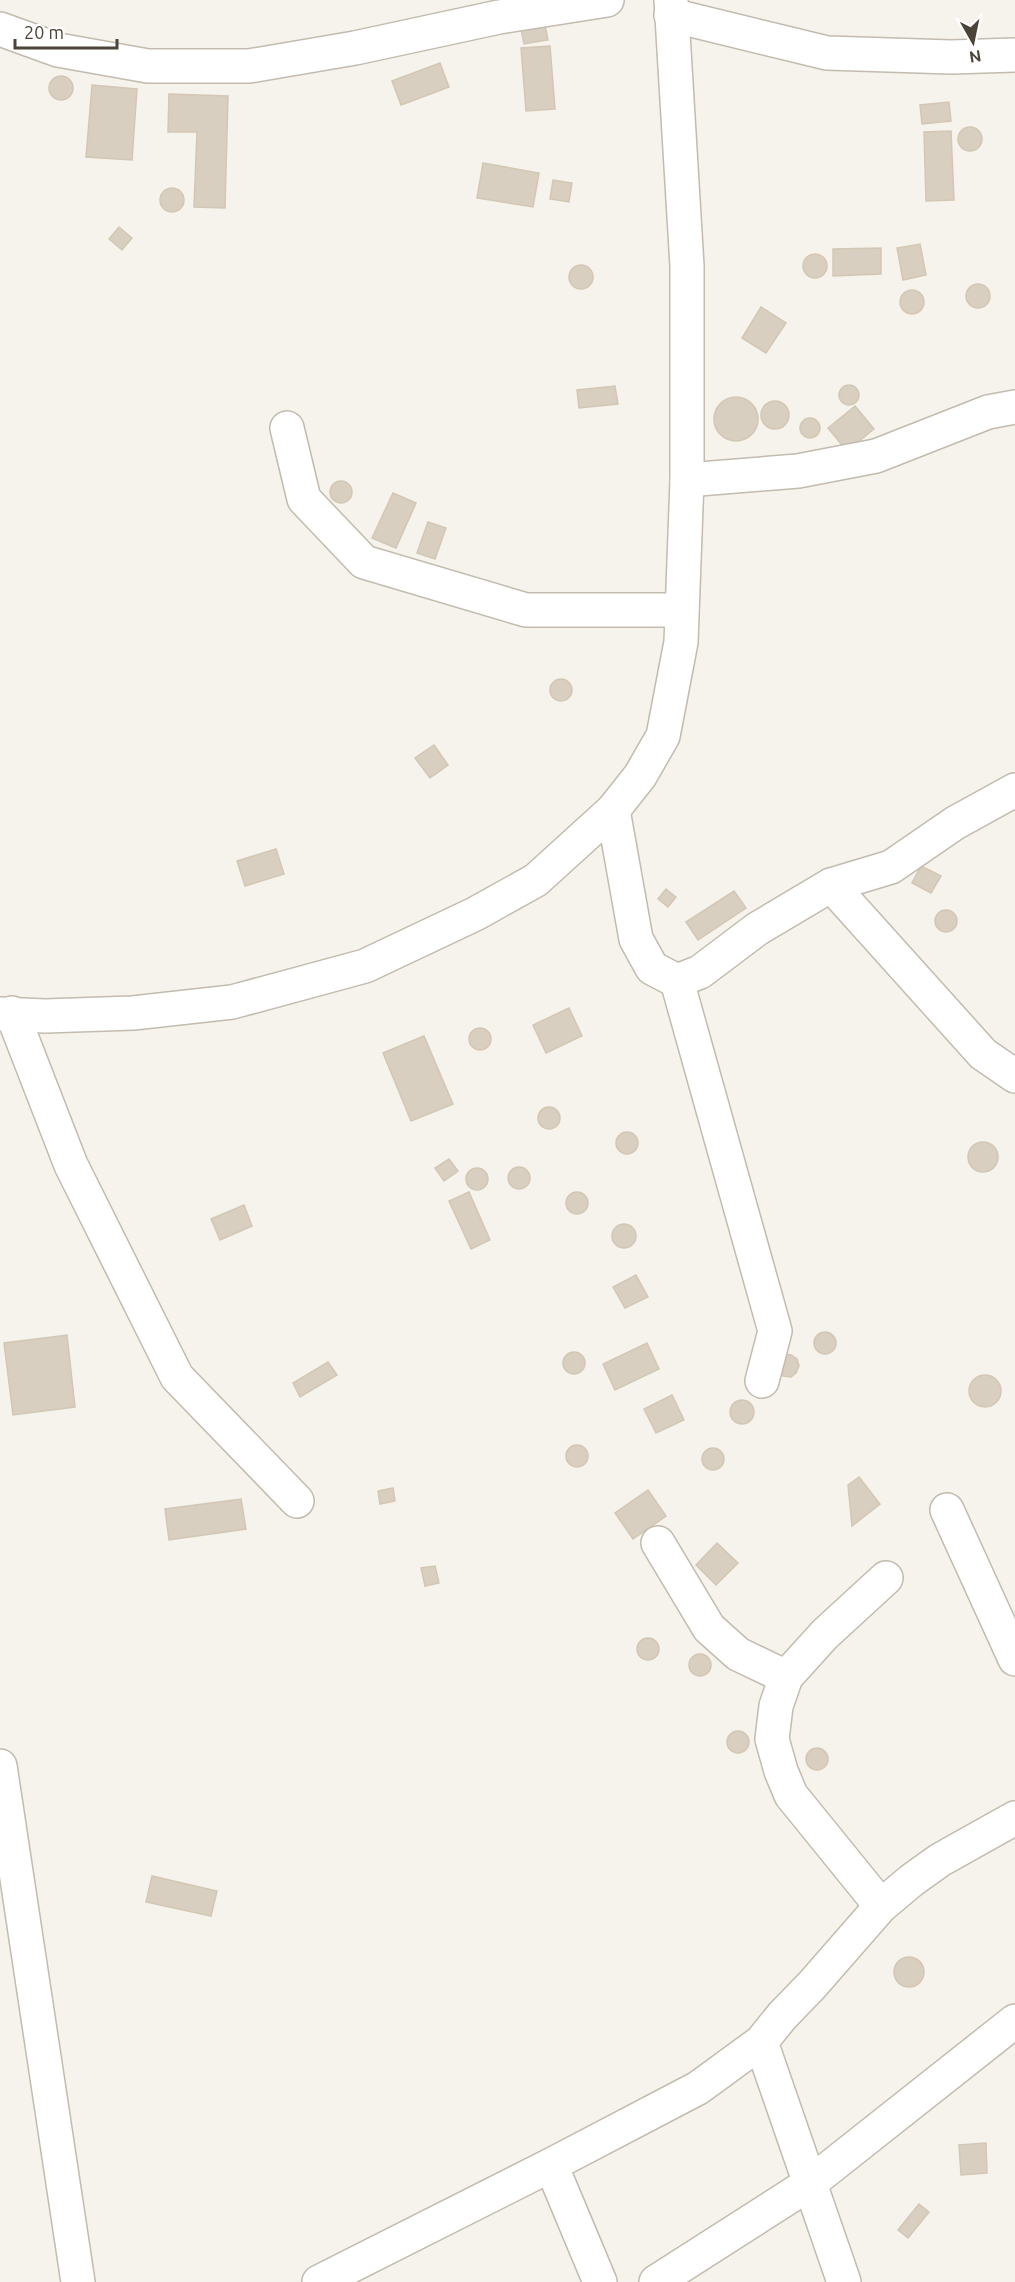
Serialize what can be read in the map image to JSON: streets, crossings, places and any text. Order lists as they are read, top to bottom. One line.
{"scale_bar":"20 m","north":"bottom"}
